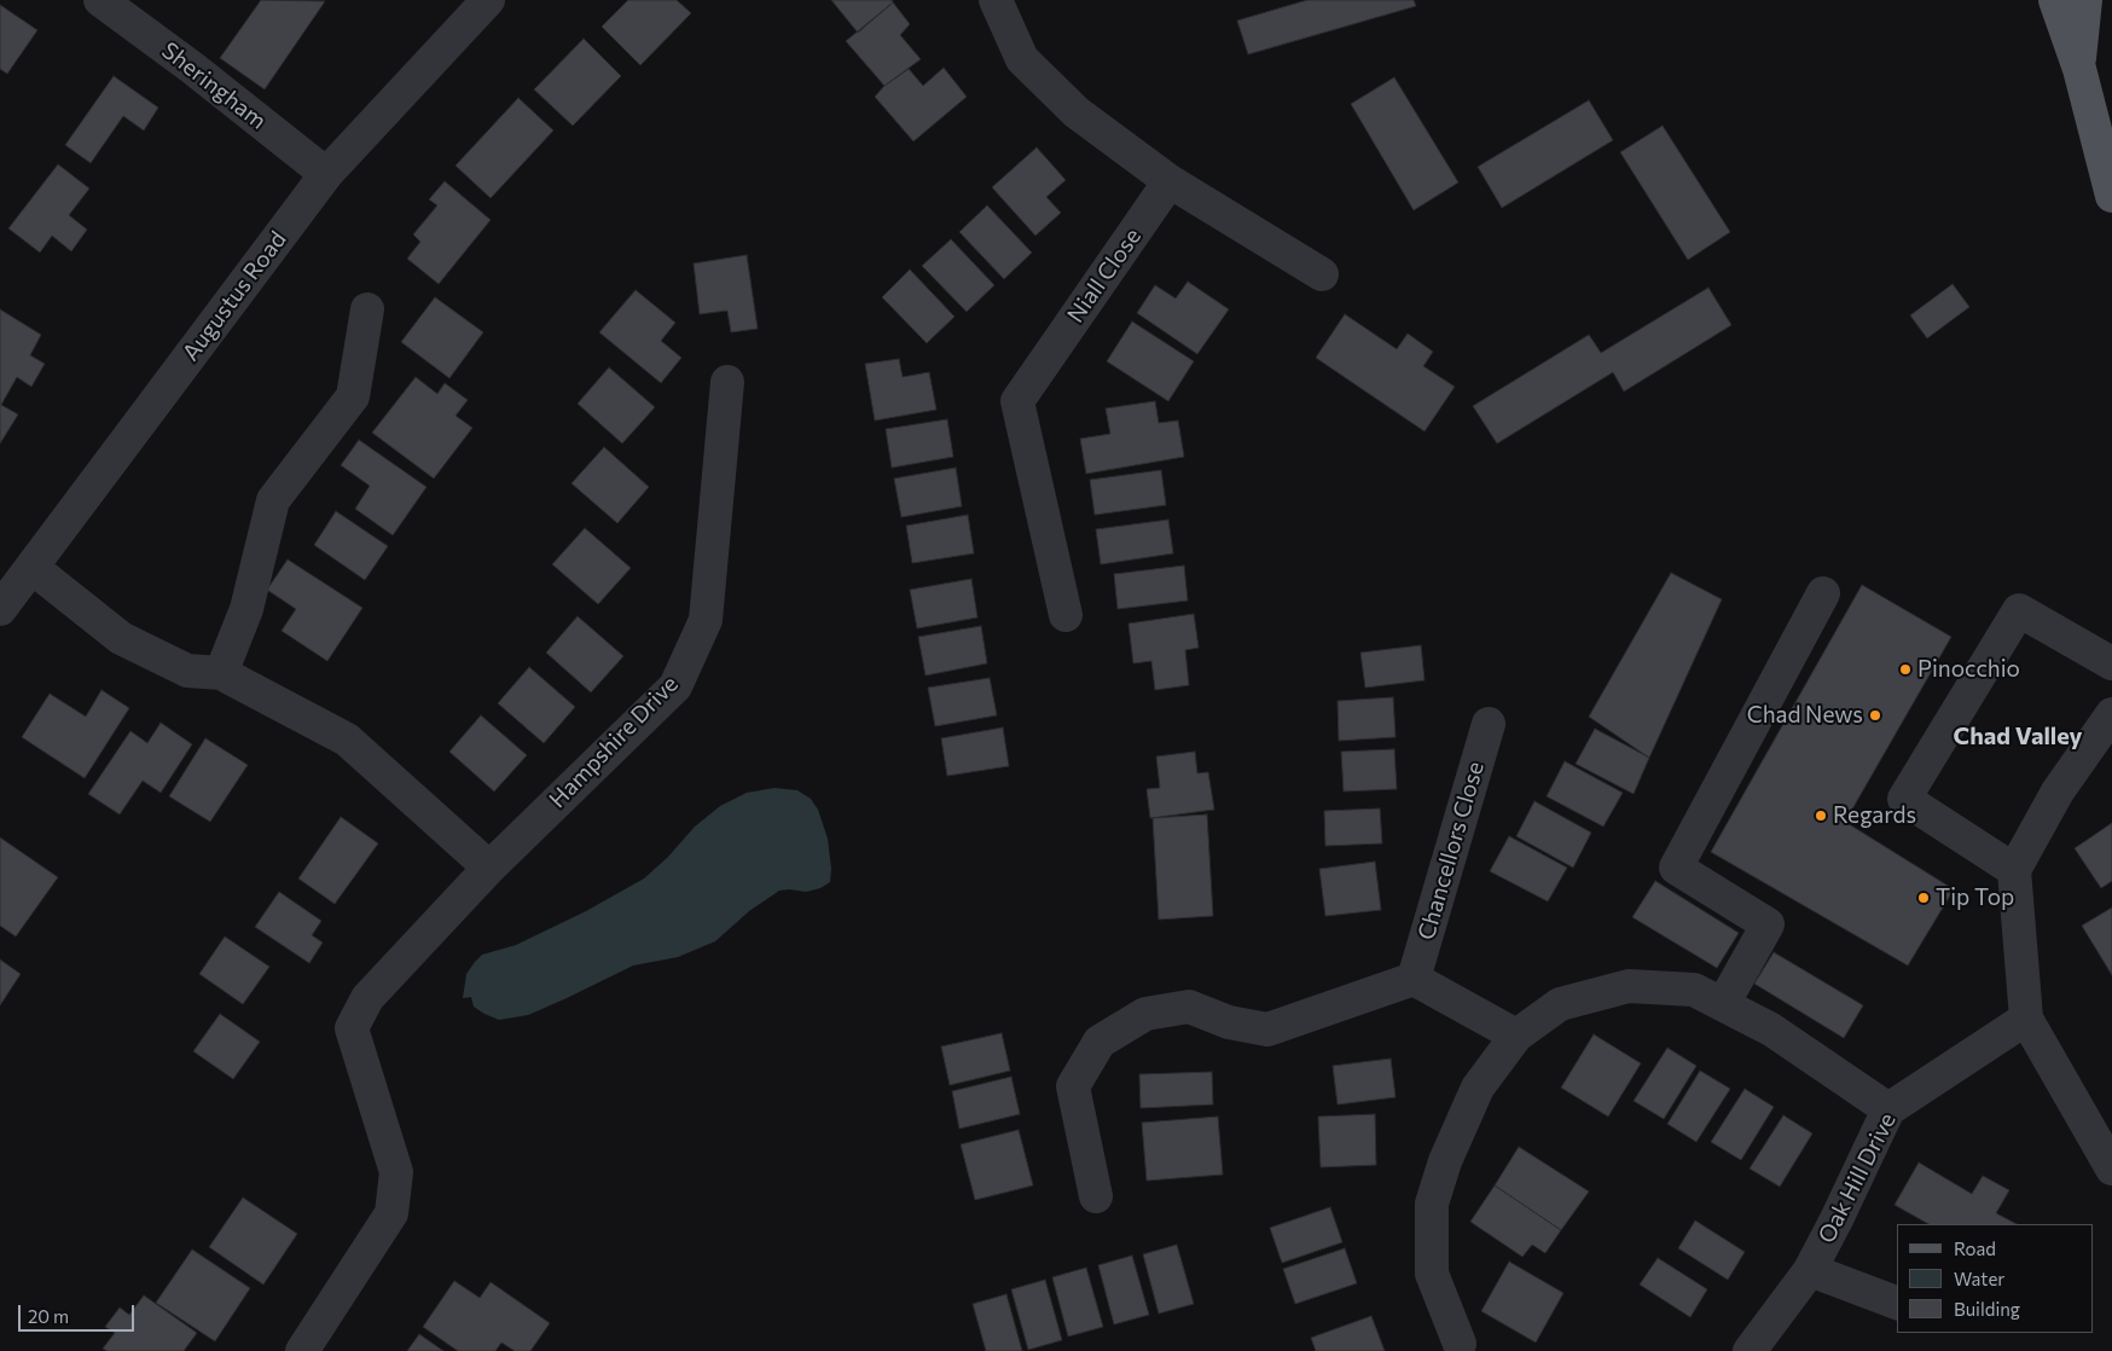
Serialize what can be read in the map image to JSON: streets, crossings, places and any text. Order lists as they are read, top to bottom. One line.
{"streets":{"street":["Sheringham","Niall Close","Augustus Road","Hampshire Drive","Chancellors Close","Oak Hill Drive"]},"crossings":[["Sheringham","Augustus Road"]],"districts":["Chad Valley"],"places":["Pinocchio","Chad News","Regards","Tip Top"],"legend":["Road","Water","Building"],"scale_bar":"20 m"}
